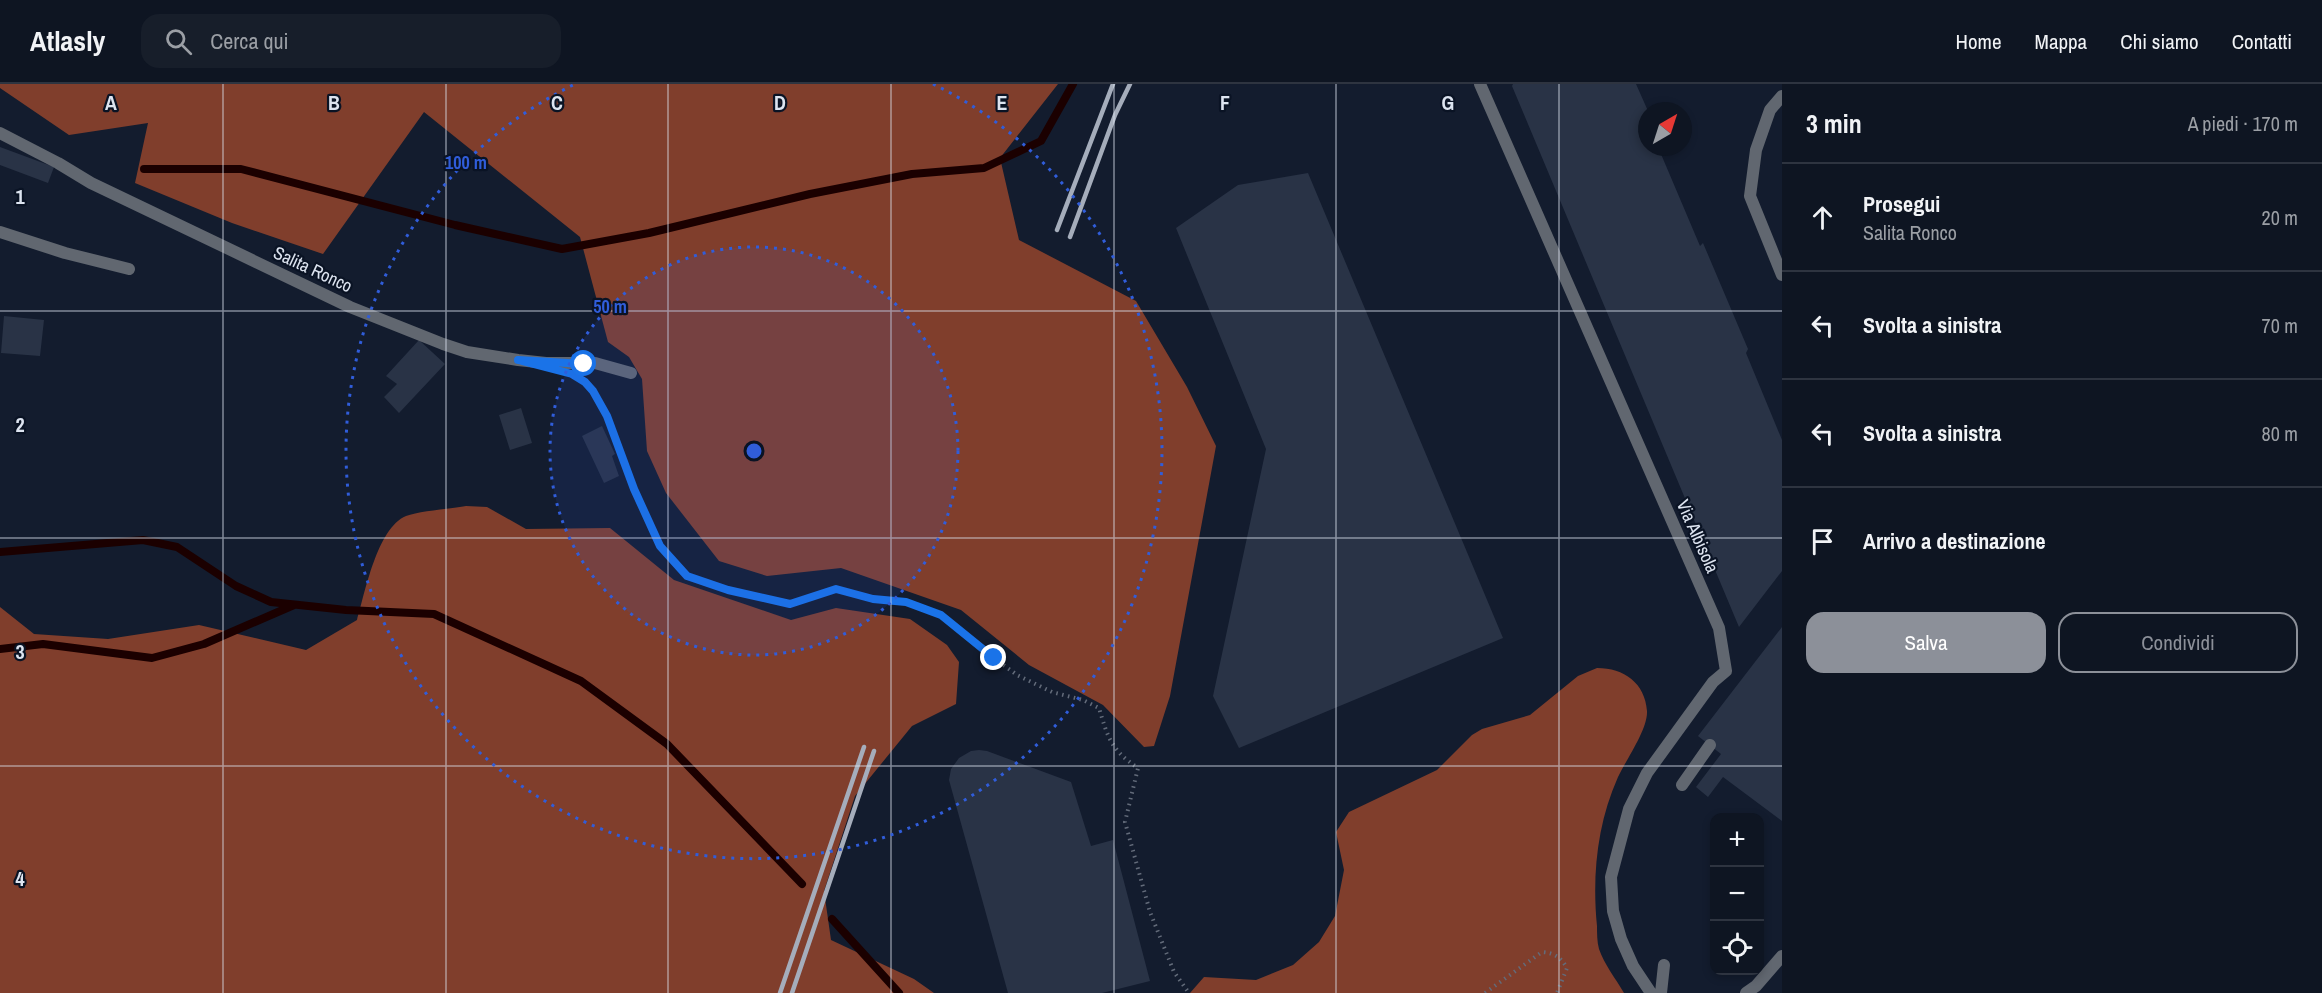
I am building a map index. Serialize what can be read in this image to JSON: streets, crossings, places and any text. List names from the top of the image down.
{
  "streets": {
    "street": ["Salita Ronco", "Via Albisola"]
  },
  "north": "top right",
  "page": {
    "header": "Atlasly",
    "search": "Cerca qui",
    "nav": [
      "Home",
      "Mappa",
      "Chi siamo",
      "Contatti"
    ],
    "heading": ["3 min", "A piedi · 170 m"],
    "list": [
      ["Prosegui", "Salita Ronco", "20 m"],
      ["Svolta a sinistra", "70 m"],
      ["Svolta a sinistra", "80 m"],
      "Arrivo a destinazione"
    ],
    "buttons": ["Salva", "Condividi"],
    "map_buttons": ["+", "−"]
  },
  "grid": {
    "columns": [
      "A",
      "B",
      "C",
      "D",
      "E",
      "F",
      "G"
    ],
    "rows": [
      "1",
      "2",
      "3",
      "4"
    ]
  },
  "rings": ["100 m", "50 m"]
}
